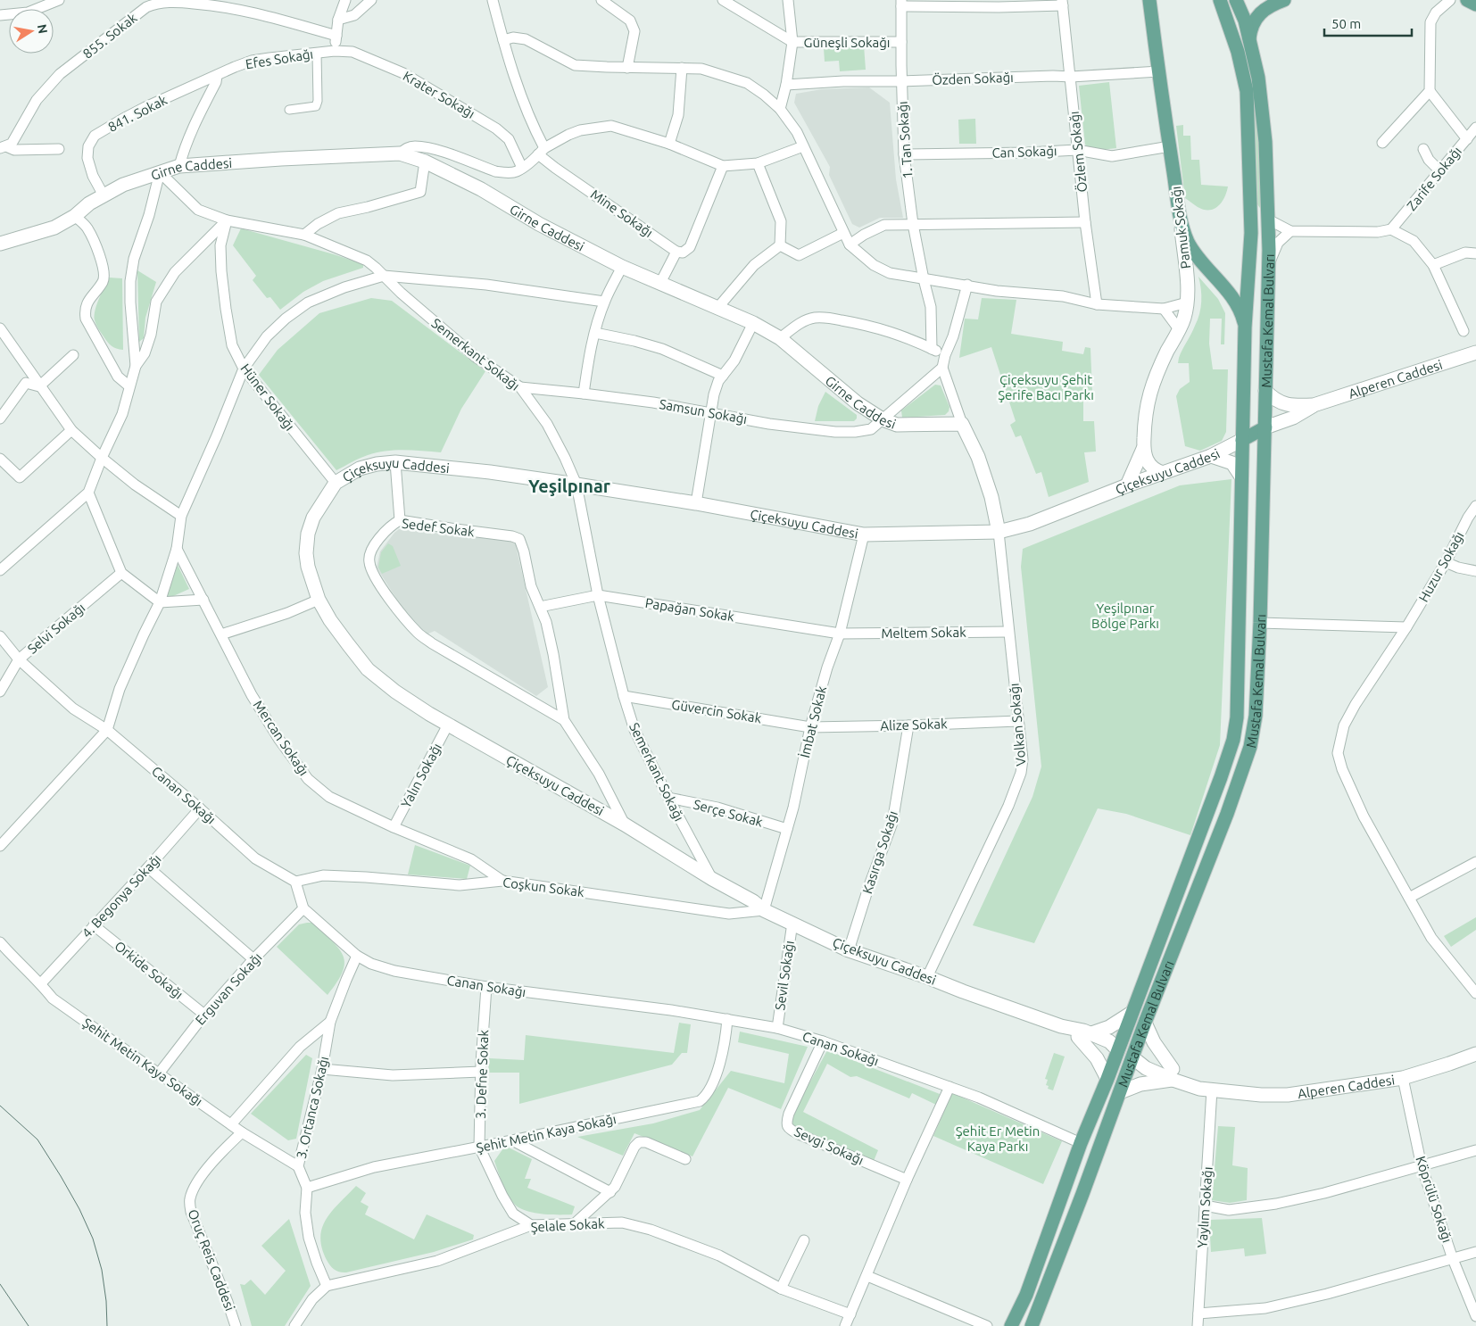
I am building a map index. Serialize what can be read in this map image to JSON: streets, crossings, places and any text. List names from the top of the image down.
{
  "streets": {
    "main road": ["Pamuk Sokağı", "Mustafa Kemal Bulvarı"],
    "street": [
      "855. Sokak",
      "Güneşli Sokağı",
      "Efes Sokağı",
      "Özden Sokağı",
      "Krater Sokağı",
      "841. Sokak",
      "1. Tan Sokağı",
      "Can Sokağı",
      "Özlem Sokağı",
      "Girne Caddesi",
      "Zarife Sokağı",
      "Mine Sokağı",
      "Semerkant Sokağı",
      "Alperen Caddesi",
      "Hüner Sokağı",
      "Samsun Sokağı",
      "Çiçeksuyu Caddesi",
      "Sedef Sokak",
      "Huzur Sokağı",
      "Papağan Sokak",
      "Selvi Sokağı",
      "Meltem Sokak",
      "Güvercin Sokak",
      "İmbat Sokak",
      "Alize Sokak",
      "Volkan Sokağı",
      "Mercan Sokağı",
      "Yalın Sokağı",
      "Canan Sokağı",
      "Serçe Sokak",
      "Kasırga Sokağı",
      "Coşkun Sokak",
      "4. Begonya Sokağı",
      "Orkide Sokağı",
      "Sevil Sokağı",
      "Erguvan Sokağı",
      "Şehit Metin Kaya Sokağı",
      "3. Defne Sokak",
      "3. Ortanca Sokağı",
      "Sevgi Sokağı",
      "Köprülü Sokağı",
      "Yaylım Sokağı",
      "Şelale Sokak",
      "Oruç Reis Caddesi"
    ]
  },
  "crossings": [
    ["Güneşli Sokağı", "1. Tan Sokağı"],
    ["Efes Sokağı", "Krater Sokağı"],
    ["Efes Sokağı", "841. Sokak"],
    ["Özden Sokağı", "1. Tan Sokağı"],
    ["Özden Sokağı", "Özlem Sokağı"],
    ["Özden Sokağı", "Pamuk Sokağı"],
    ["841. Sokak", "Girne Caddesi"],
    ["1. Tan Sokağı", "Can Sokağı"],
    ["Can Sokağı", "Özlem Sokağı"],
    ["Can Sokağı", "Pamuk Sokağı"],
    ["Girne Caddesi", "Semerkant Sokağı"],
    ["Girne Caddesi", "Samsun Sokağı"],
    ["Pamuk Sokağı", "Mustafa Kemal Bulvarı"],
    ["Pamuk Sokağı", "Çiçeksuyu Caddesi"],
    ["Mustafa Kemal Bulvarı", "Alperen Caddesi"],
    ["Mustafa Kemal Bulvarı", "Çiçeksuyu Caddesi"],
    ["Mustafa Kemal Bulvarı", "Canan Sokağı"],
    ["Semerkant Sokağı", "Hüner Sokağı"],
    ["Semerkant Sokağı", "Samsun Sokağı"],
    ["Semerkant Sokağı", "Çiçeksuyu Caddesi"],
    ["Semerkant Sokağı", "Papağan Sokak"],
    ["Semerkant Sokağı", "Güvercin Sokak"],
    ["Semerkant Sokağı", "Serçe Sokak"],
    ["Alperen Caddesi", "Köprülü Sokağı"],
    ["Alperen Caddesi", "Yaylım Sokağı"],
    ["Hüner Sokağı", "Çiçeksuyu Caddesi"],
    ["Çiçeksuyu Caddesi", "Sedef Sokak"],
    ["Çiçeksuyu Caddesi", "İmbat Sokak"],
    ["Çiçeksuyu Caddesi", "Volkan Sokağı"],
    ["Çiçeksuyu Caddesi", "Yalın Sokağı"],
    ["Çiçeksuyu Caddesi", "Kasırga Sokağı"],
    ["Çiçeksuyu Caddesi", "Coşkun Sokak"],
    ["Çiçeksuyu Caddesi", "Sevil Sokağı"],
    ["Sedef Sokak", "Papağan Sokak"],
    ["Papağan Sokak", "Meltem Sokak"],
    ["Papağan Sokak", "İmbat Sokak"],
    ["Selvi Sokağı", "Canan Sokağı"],
    ["Meltem Sokak", "İmbat Sokak"],
    ["Meltem Sokak", "Volkan Sokağı"],
    ["Güvercin Sokak", "İmbat Sokak"],
    ["Güvercin Sokak", "Alize Sokak"],
    ["İmbat Sokak", "Alize Sokak"],
    ["İmbat Sokak", "Serçe Sokak"],
    ["İmbat Sokak", "Coşkun Sokak"],
    ["Alize Sokak", "Volkan Sokağı"],
    ["Alize Sokak", "Kasırga Sokağı"],
    ["Mercan Sokağı", "Yalın Sokağı"],
    ["Mercan Sokağı", "Coşkun Sokak"],
    ["Canan Sokağı", "Coşkun Sokak"],
    ["Canan Sokağı", "4. Begonya Sokağı"],
    ["Canan Sokağı", "Sevil Sokağı"],
    ["Canan Sokağı", "Erguvan Sokağı"],
    ["Canan Sokağı", "Şehit Metin Kaya Sokağı"],
    ["Canan Sokağı", "3. Defne Sokak"],
    ["Canan Sokağı", "3. Ortanca Sokağı"],
    ["Canan Sokağı", "Sevgi Sokağı"],
    ["4. Begonya Sokağı", "Orkide Sokağı"],
    ["4. Begonya Sokağı", "Şehit Metin Kaya Sokağı"],
    ["Orkide Sokağı", "Erguvan Sokağı"],
    ["Erguvan Sokağı", "Şehit Metin Kaya Sokağı"],
    ["Şehit Metin Kaya Sokağı", "3. Defne Sokak"],
    ["Şehit Metin Kaya Sokağı", "3. Ortanca Sokağı"],
    ["Şehit Metin Kaya Sokağı", "Oruç Reis Caddesi"],
    ["3. Defne Sokak", "Şelale Sokak"],
    ["3. Ortanca Sokağı", "Şelale Sokak"]
  ],
  "districts": ["Yeşilpınar"],
  "parks": ["Çiçeksuyu Şehit Şerife Bacı Parkı", "Yeşilpınar Bölge Parkı", "Şehit Er Metin Kaya Parkı"],
  "scale_bar": "50 m",
  "north": "right"
}
